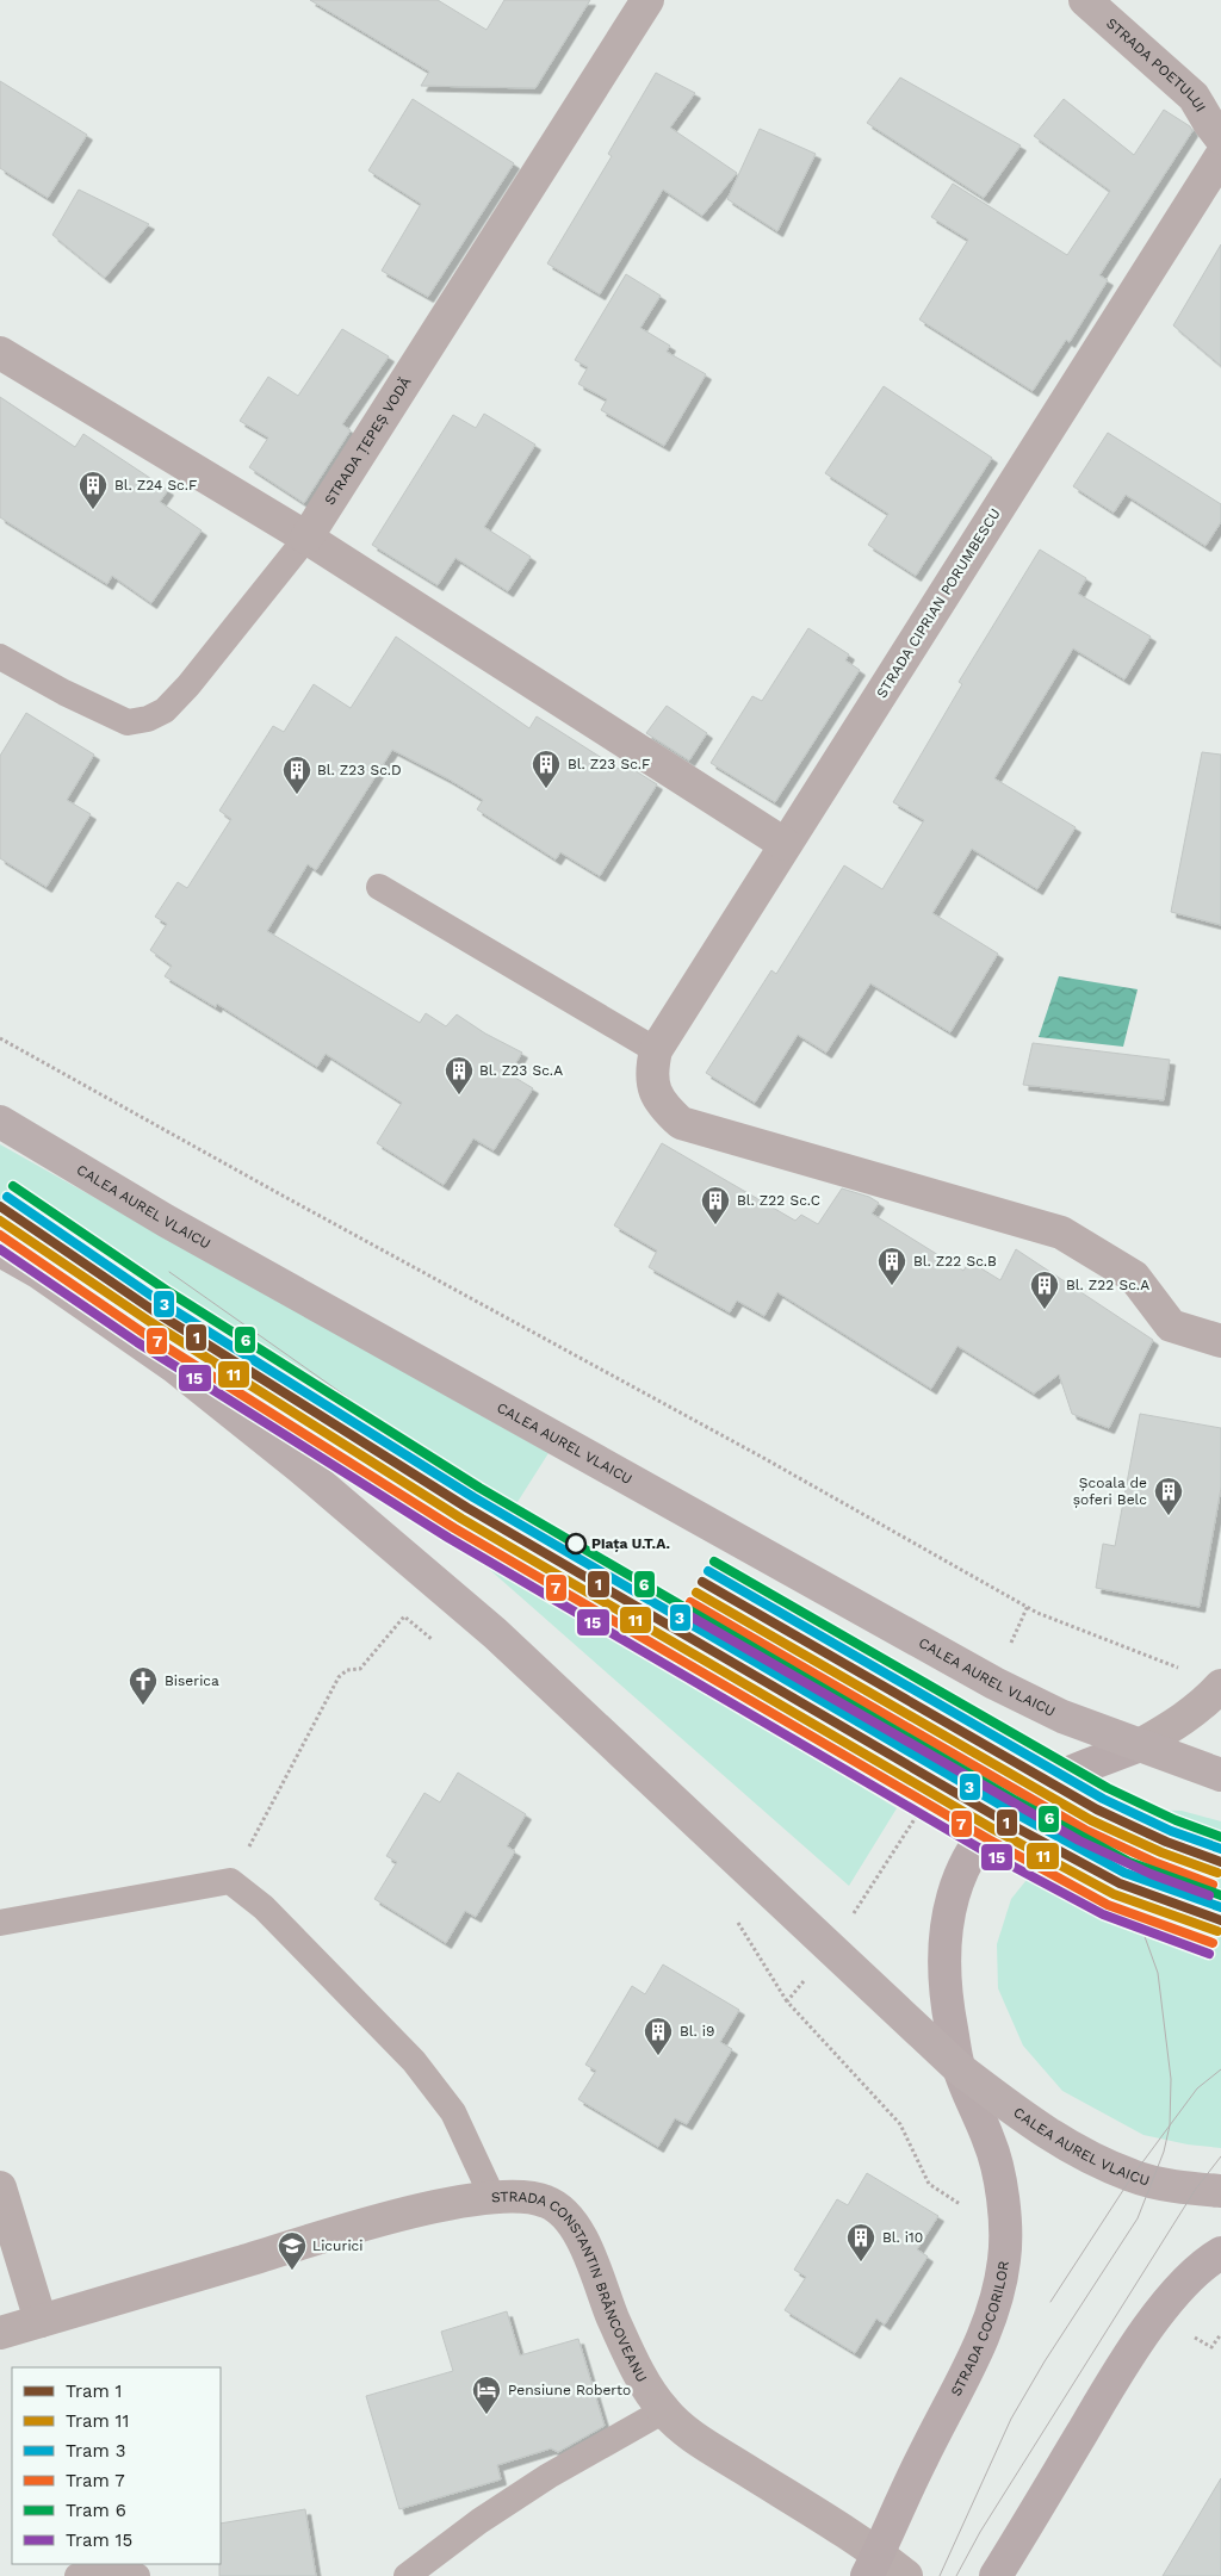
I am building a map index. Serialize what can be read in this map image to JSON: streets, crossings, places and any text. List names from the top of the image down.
{
  "streets": {
    "main road": ["CALEA AUREL VLAICU", "STRADA COCORILOR"],
    "street": [
      "STRADA POETULUI",
      "STRADA ȚEPEȘ VODĂ",
      "STRADA CIPRIAN PORUMBESCU",
      "STRADA CONSTANTIN BRÂNCOVEANU"
    ]
  },
  "crossings": [
    ["CALEA AUREL VLAICU", "STRADA COCORILOR"],
    ["STRADA CONSTANTIN BRÂNCOVEANU", "STRADA COCORILOR"]
  ],
  "places": {
    "building": [
      "Bl. Z24 Sc.F",
      "Bl. Z23 Sc.F",
      "Bl. Z23 Sc.D",
      "Bl. Z23 Sc.A",
      "Bl. Z22 Sc.C",
      "Bl. Z22 Sc.B",
      "Bl. Z22 Sc.A",
      "Școala de șoferi Belc",
      "Bl. i9",
      "Bl. i10"
    ],
    "other": ["Piața U.T.A."],
    "church": ["Biserica"],
    "school or university": ["Licurici"],
    "hotel": ["Pensiune Roberto"]
  },
  "lines": [
    "tram line 6",
    "tram line 3",
    "tram line 1",
    "tram line 11",
    "tram line 7",
    "tram line 15"
  ],
  "legend": [
    "Tram 1",
    "Tram 11",
    "Tram 3",
    "Tram 7",
    "Tram 6",
    "Tram 15"
  ]
}
